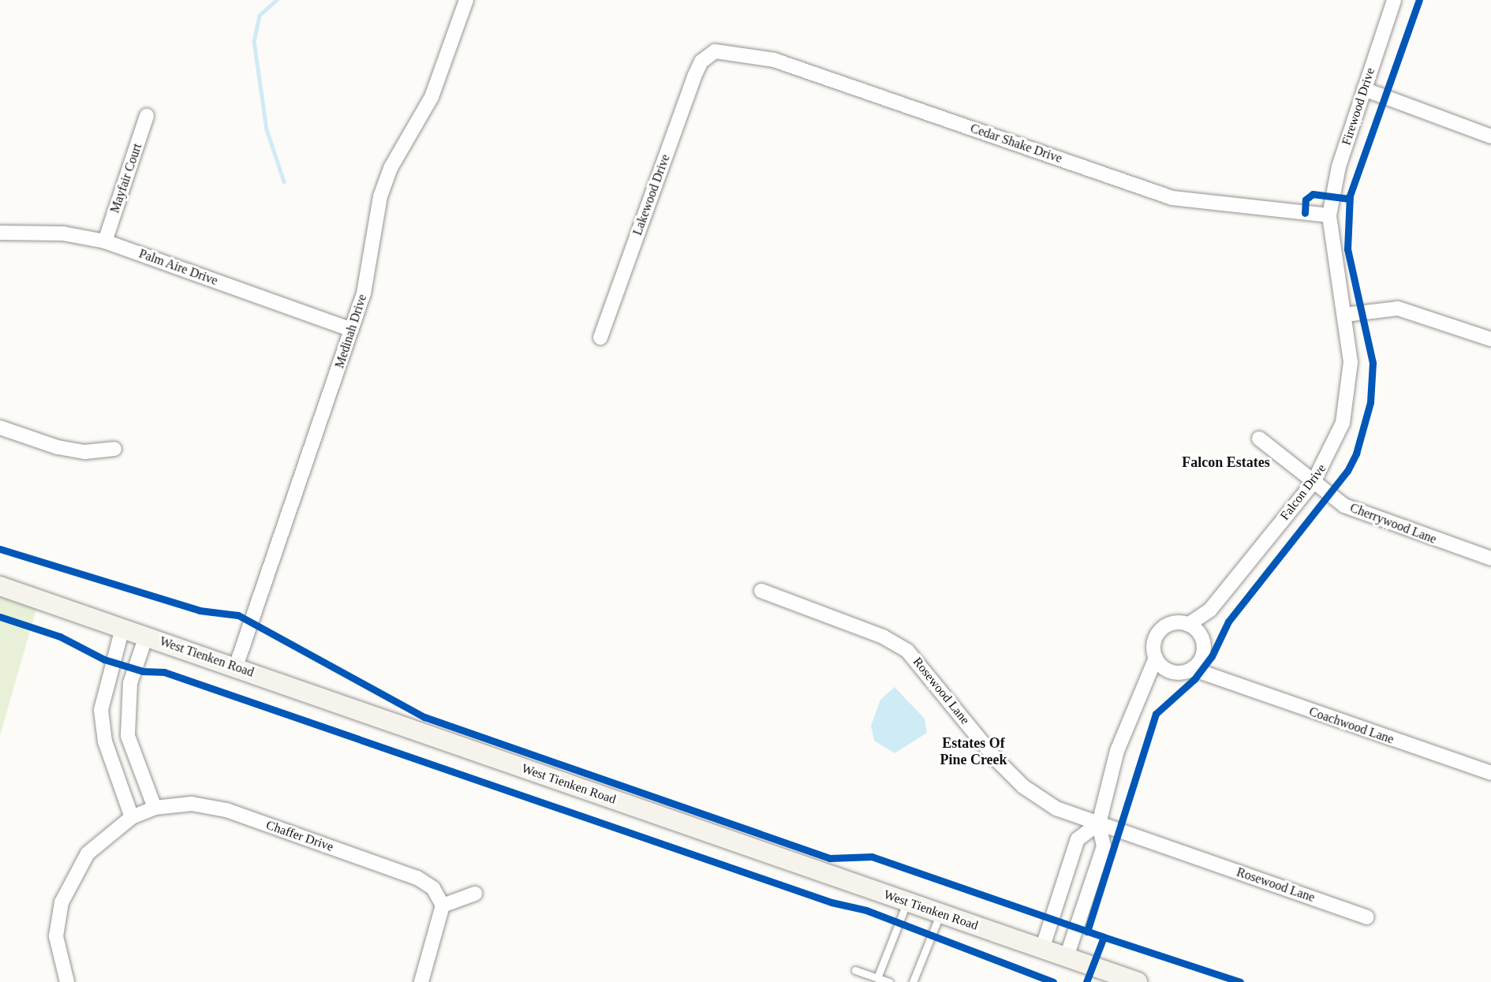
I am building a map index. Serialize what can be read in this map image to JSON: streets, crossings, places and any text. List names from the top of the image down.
{
  "streets": {
    "street": [
      "Firewood Drive",
      "Cedar Shake Drive",
      "Mayfair Court",
      "Lakewood Drive",
      "Palm Aire Drive",
      "Medinah Drive",
      "Falcon Drive",
      "Cherrywood Lane",
      "West Tienken Road",
      "Rosewood Lane",
      "Coachwood Lane",
      "Chaffer Drive"
    ]
  },
  "crossings": [
    ["Firewood Drive", "Cedar Shake Drive"],
    ["Firewood Drive", "Falcon Drive"],
    ["Cedar Shake Drive", "Lakewood Drive"],
    ["Cedar Shake Drive", "Falcon Drive"],
    ["Mayfair Court", "Palm Aire Drive"],
    ["Palm Aire Drive", "Medinah Drive"],
    ["Medinah Drive", "West Tienken Road"],
    ["Falcon Drive", "Cherrywood Lane"],
    ["Falcon Drive", "Coachwood Lane"]
  ],
  "districts": ["Falcon Estates", "Estates Of Pine Creek"]
}
